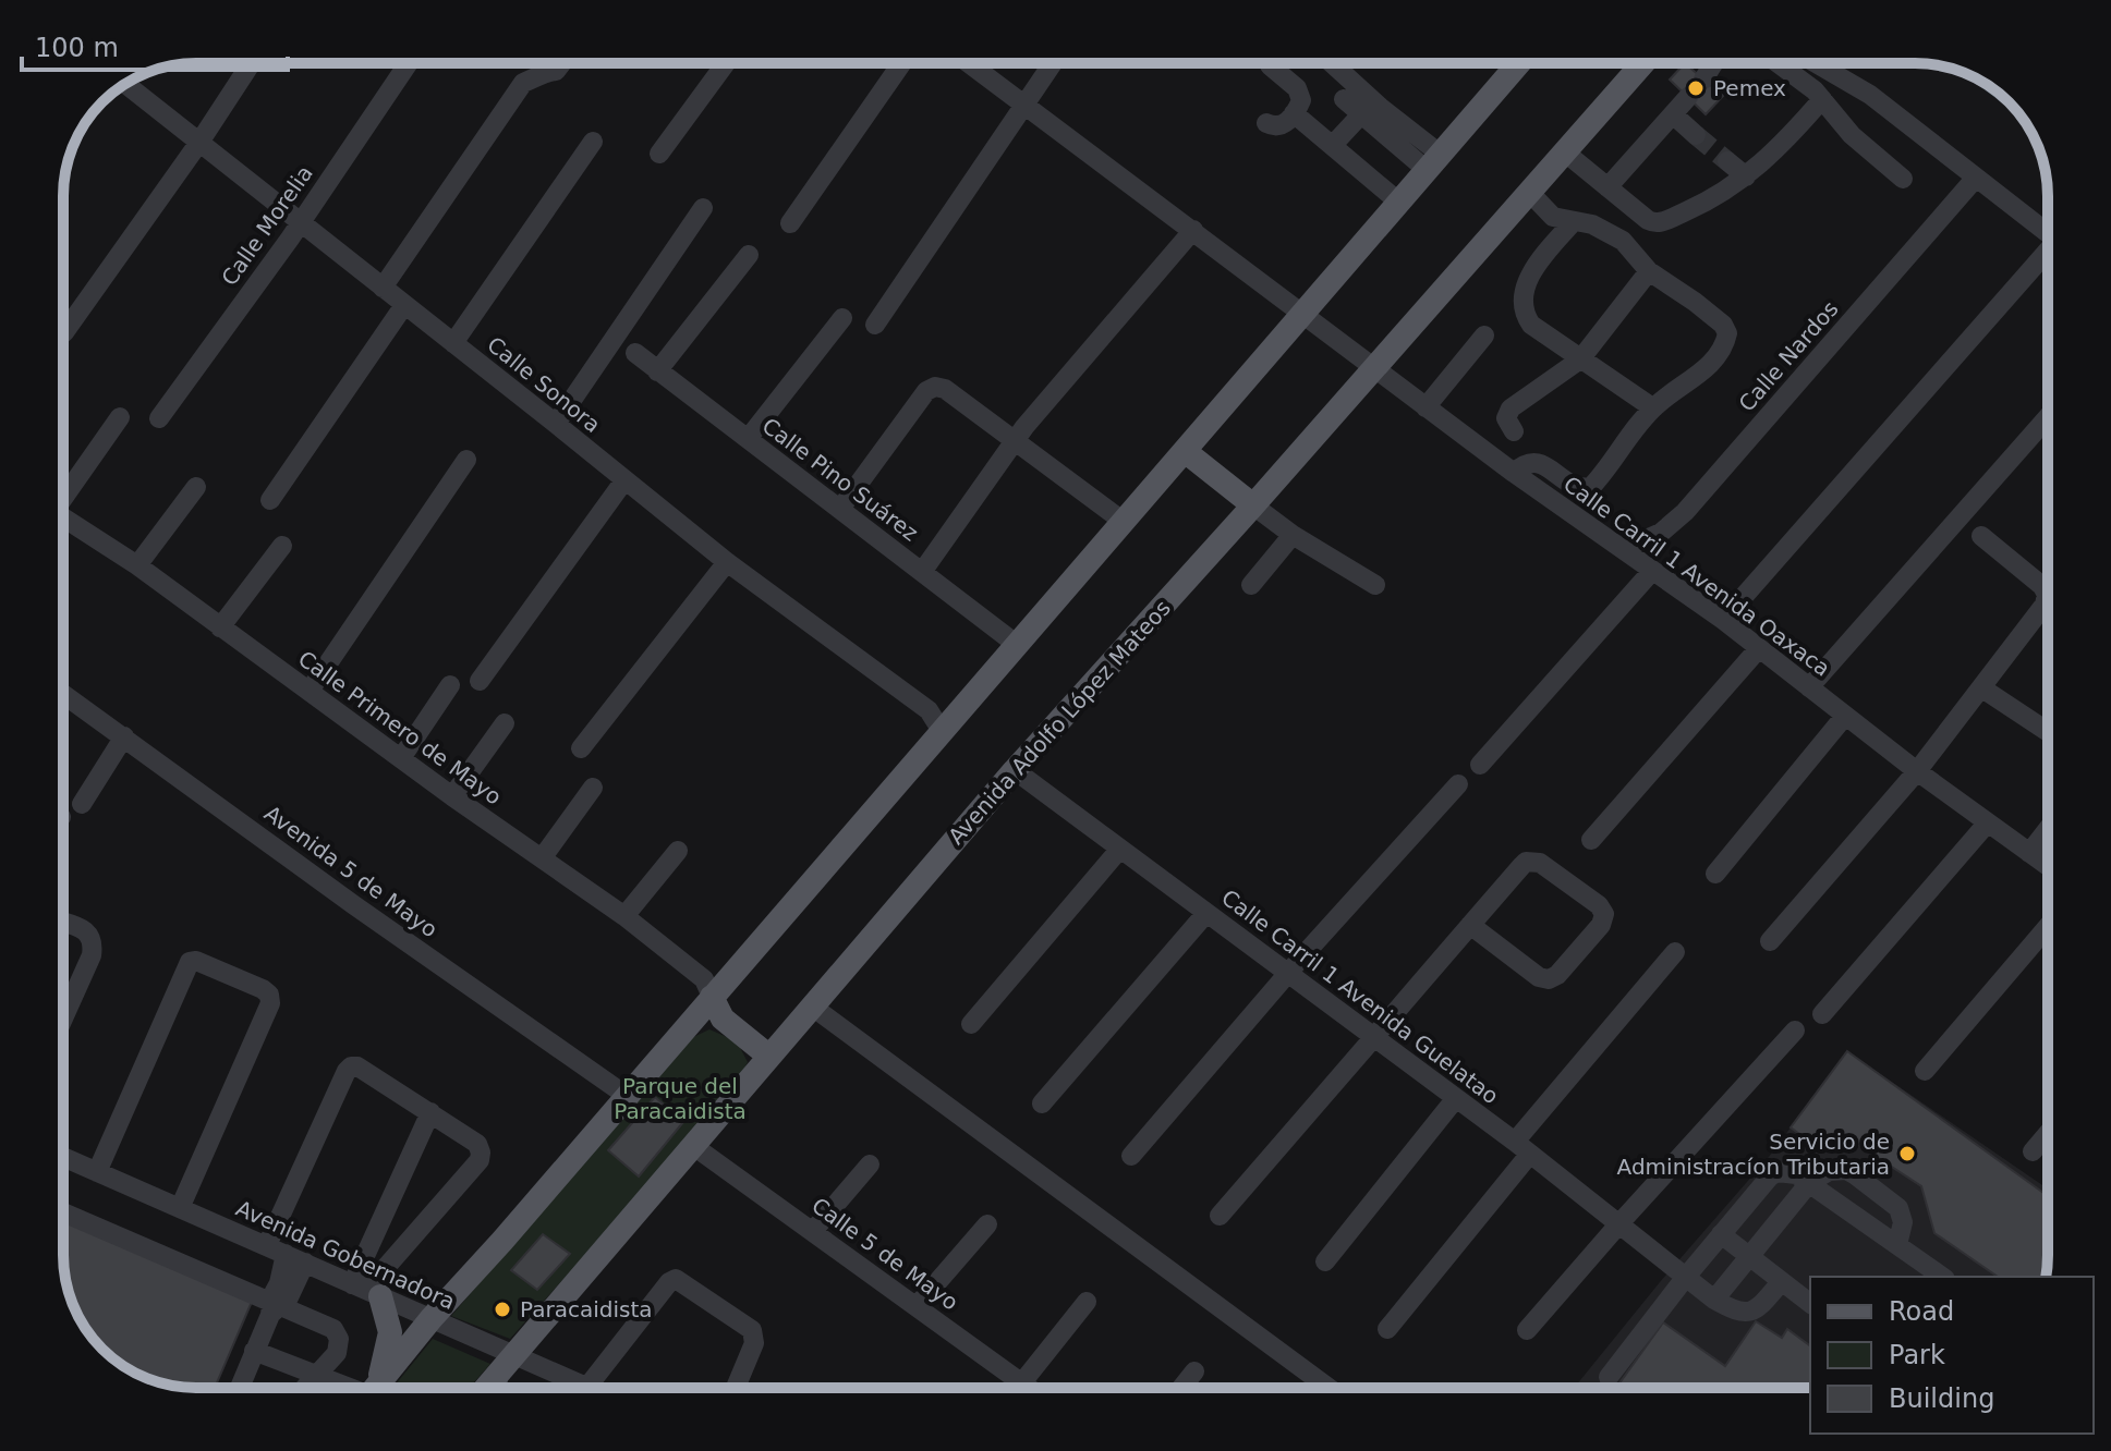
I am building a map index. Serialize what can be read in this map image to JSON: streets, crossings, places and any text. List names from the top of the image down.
{
  "streets": {
    "main road": ["Avenida Adolfo López Mateos"],
    "street": [
      "Calle Morelia",
      "Calle Nardos",
      "Calle Sonora",
      "Calle Pino Suárez",
      "Calle Carril 1 Avenida Oaxaca",
      "Calle Primero de Mayo",
      "Avenida 5 de Mayo",
      "Calle Carril 1 Avenida Guelatao",
      "Calle 5 de Mayo",
      "Avenida Gobernadora"
    ]
  },
  "crossings": [
    ["Calle Morelia", "Calle Sonora"],
    ["Calle Nardos", "Calle Carril 1 Avenida Oaxaca"],
    ["Calle Carril 1 Avenida Oaxaca", "Avenida Adolfo López Mateos"],
    ["Avenida Adolfo López Mateos", "Calle Carril 1 Avenida Guelatao"],
    ["Avenida Adolfo López Mateos", "Calle 5 de Mayo"],
    ["Avenida Adolfo López Mateos", "Avenida Gobernadora"]
  ],
  "parks": ["Parque del Paracaidista"],
  "places": ["Pemex", "Servicio de Administracíon Tributaria", "Paracaidista"],
  "legend": ["Road", "Park", "Building"],
  "scale_bar": "100 m"
}
